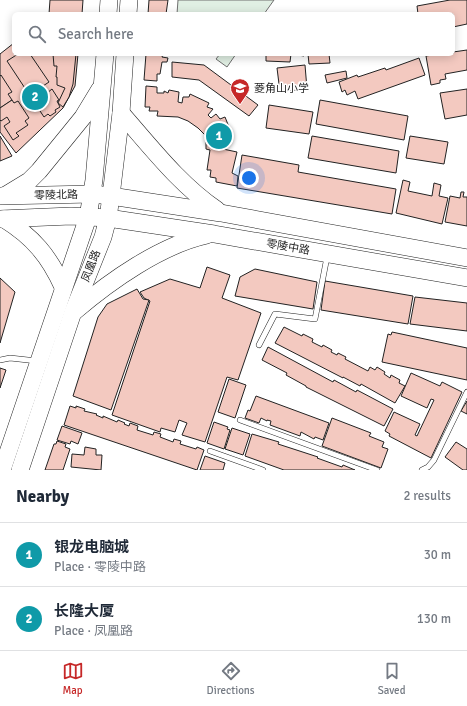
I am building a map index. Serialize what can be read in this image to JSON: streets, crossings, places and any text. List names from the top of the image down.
{
  "streets": {
    "main road": ["零陵北路", "零陵中路", "凤凰路"]
  },
  "crossings": [
    ["零陵北路", "零陵中路"],
    ["零陵北路", "凤凰路"],
    ["零陵中路", "凤凰路"]
  ],
  "places": {
    "school or university": ["菱角山小学"]
  },
  "page": {
    "search": "Search here",
    "pins": ["2", "1"],
    "heading": ["Nearby", "2 results"],
    "list": [
      {
        "mark": "1",
        "name": "银龙电脑城",
        "note": "Place · 零陵中路",
        "value": "30 m"
      },
      {
        "mark": "2",
        "name": "长隆大厦",
        "note": "Place · 凤凰路",
        "value": "130 m"
      }
    ],
    "nav": ["Map", "Directions", "Saved"]
  }
}
